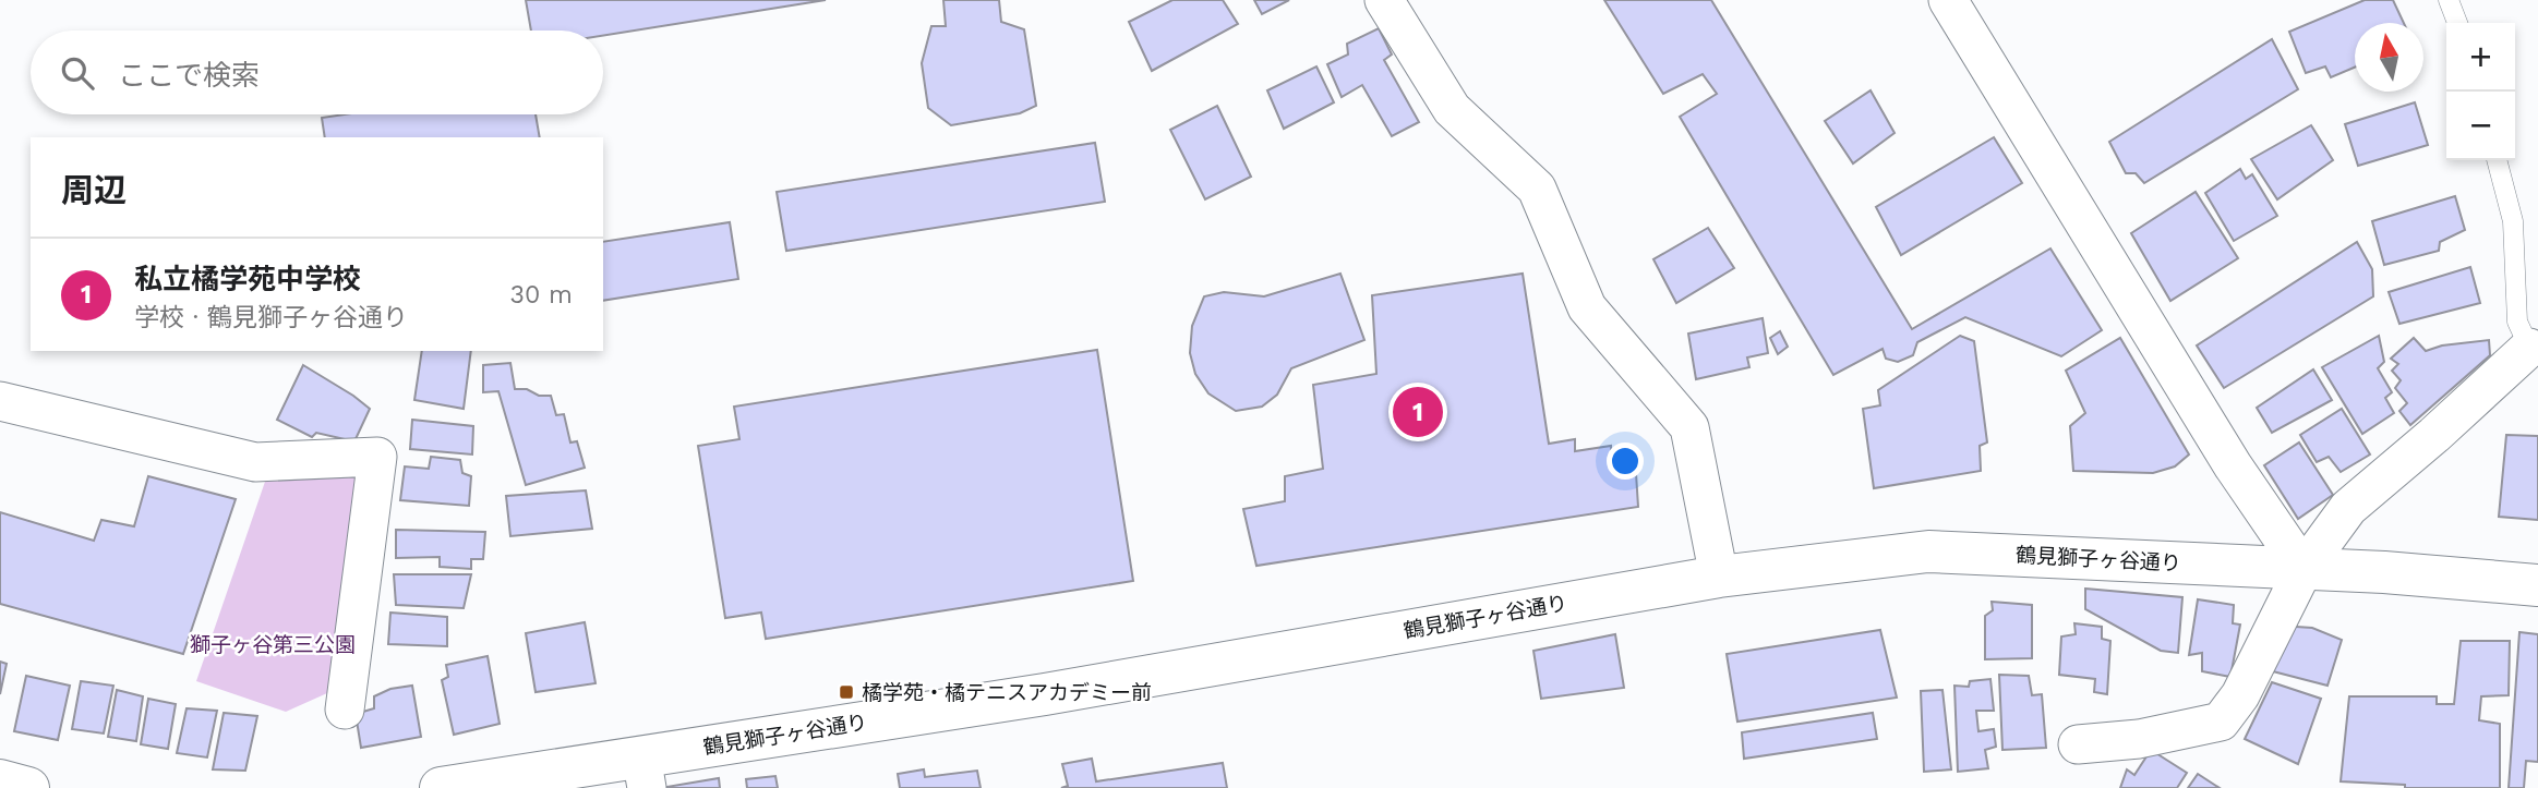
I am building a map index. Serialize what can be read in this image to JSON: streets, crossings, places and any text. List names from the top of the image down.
{
  "streets": {
    "street": ["鶴見獅子ヶ谷通り"]
  },
  "parks": ["獅子ヶ谷第三公園"],
  "places": {
    "transit": ["橘学苑・橘テニスアカデミー前"]
  },
  "north": "top",
  "page": {
    "map_buttons": ["+", "−"],
    "search": "ここで検索",
    "heading": "周辺",
    "list": [
      {
        "mark": "1",
        "name": "私立橘学苑中学校",
        "note": "学校 · 鶴見獅子ヶ谷通り",
        "value": "30 m"
      }
    ],
    "pins": "1"
  }
}
